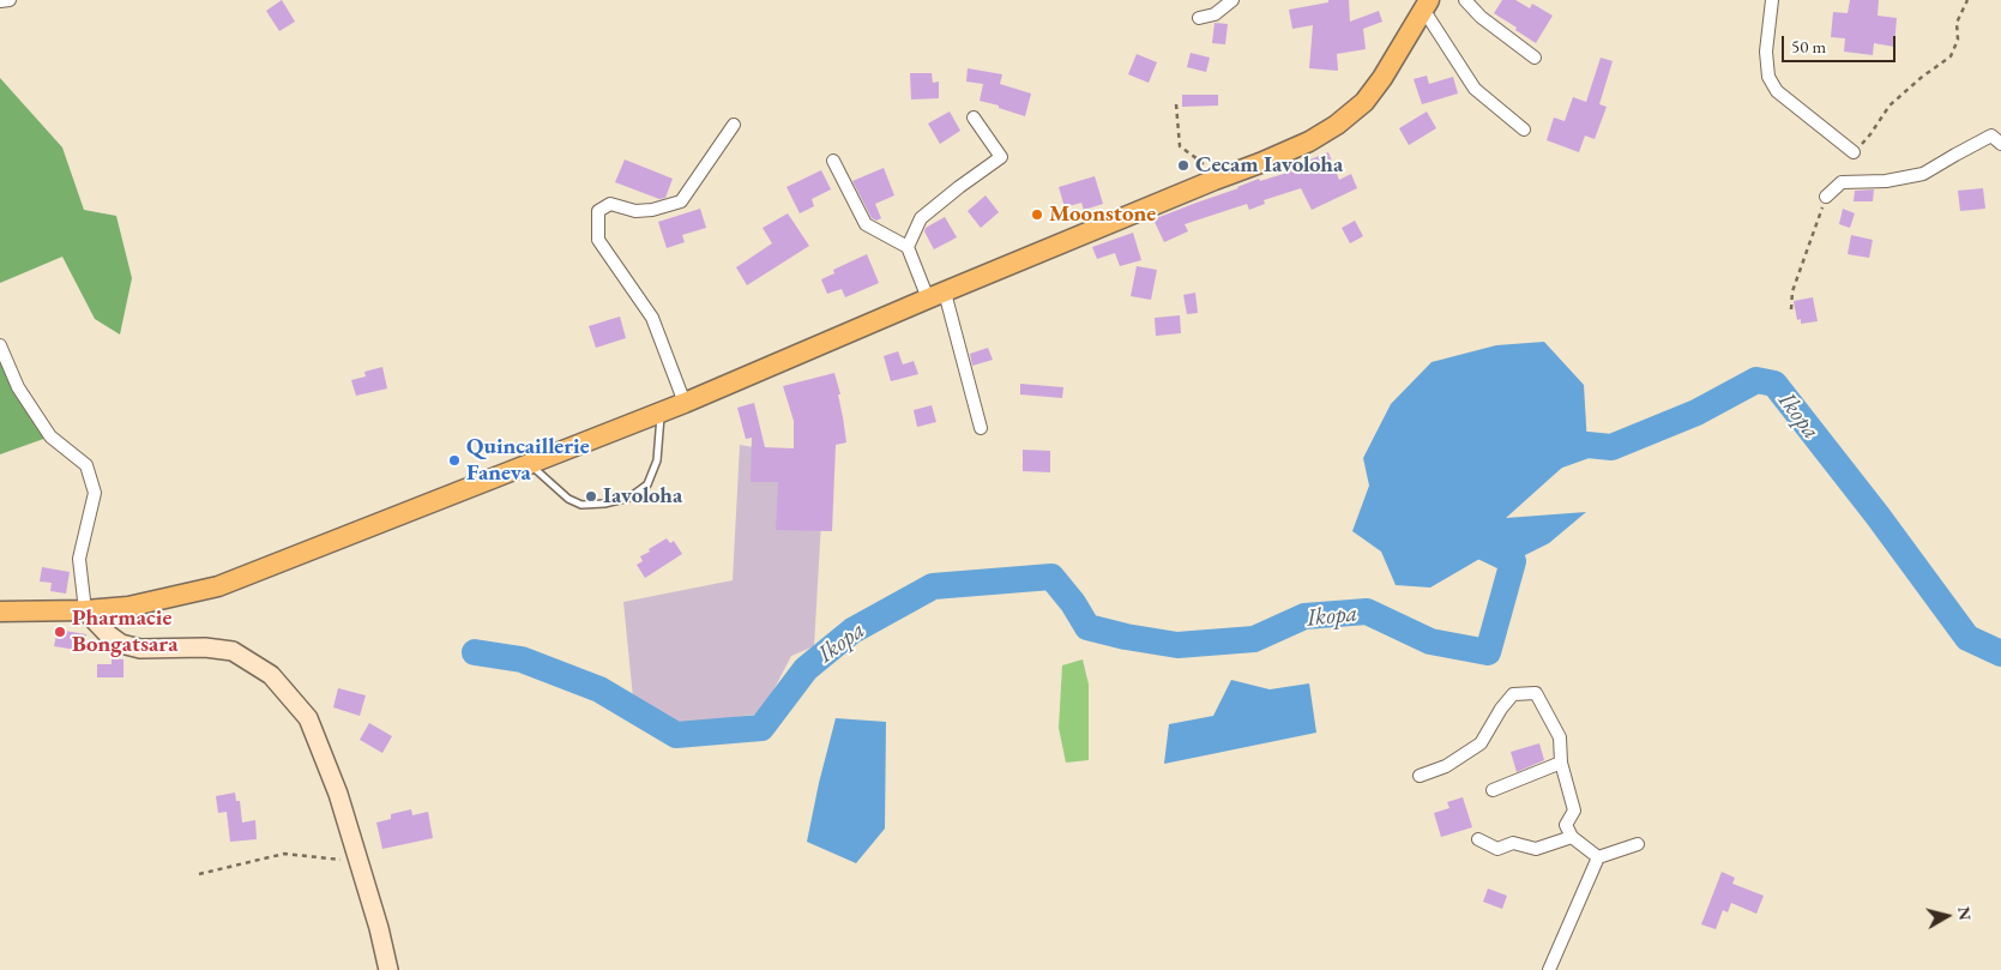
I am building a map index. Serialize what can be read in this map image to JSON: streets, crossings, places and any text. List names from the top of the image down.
{
  "water": ["Ikopa"],
  "places": [
    "Cecam Iavoloha",
    "Moonstone",
    "Quincaillerie Faneva",
    "Iavoloha",
    "Pharmacie Bongatsara"
  ],
  "scale_bar": "50 m",
  "north": "right"
}
